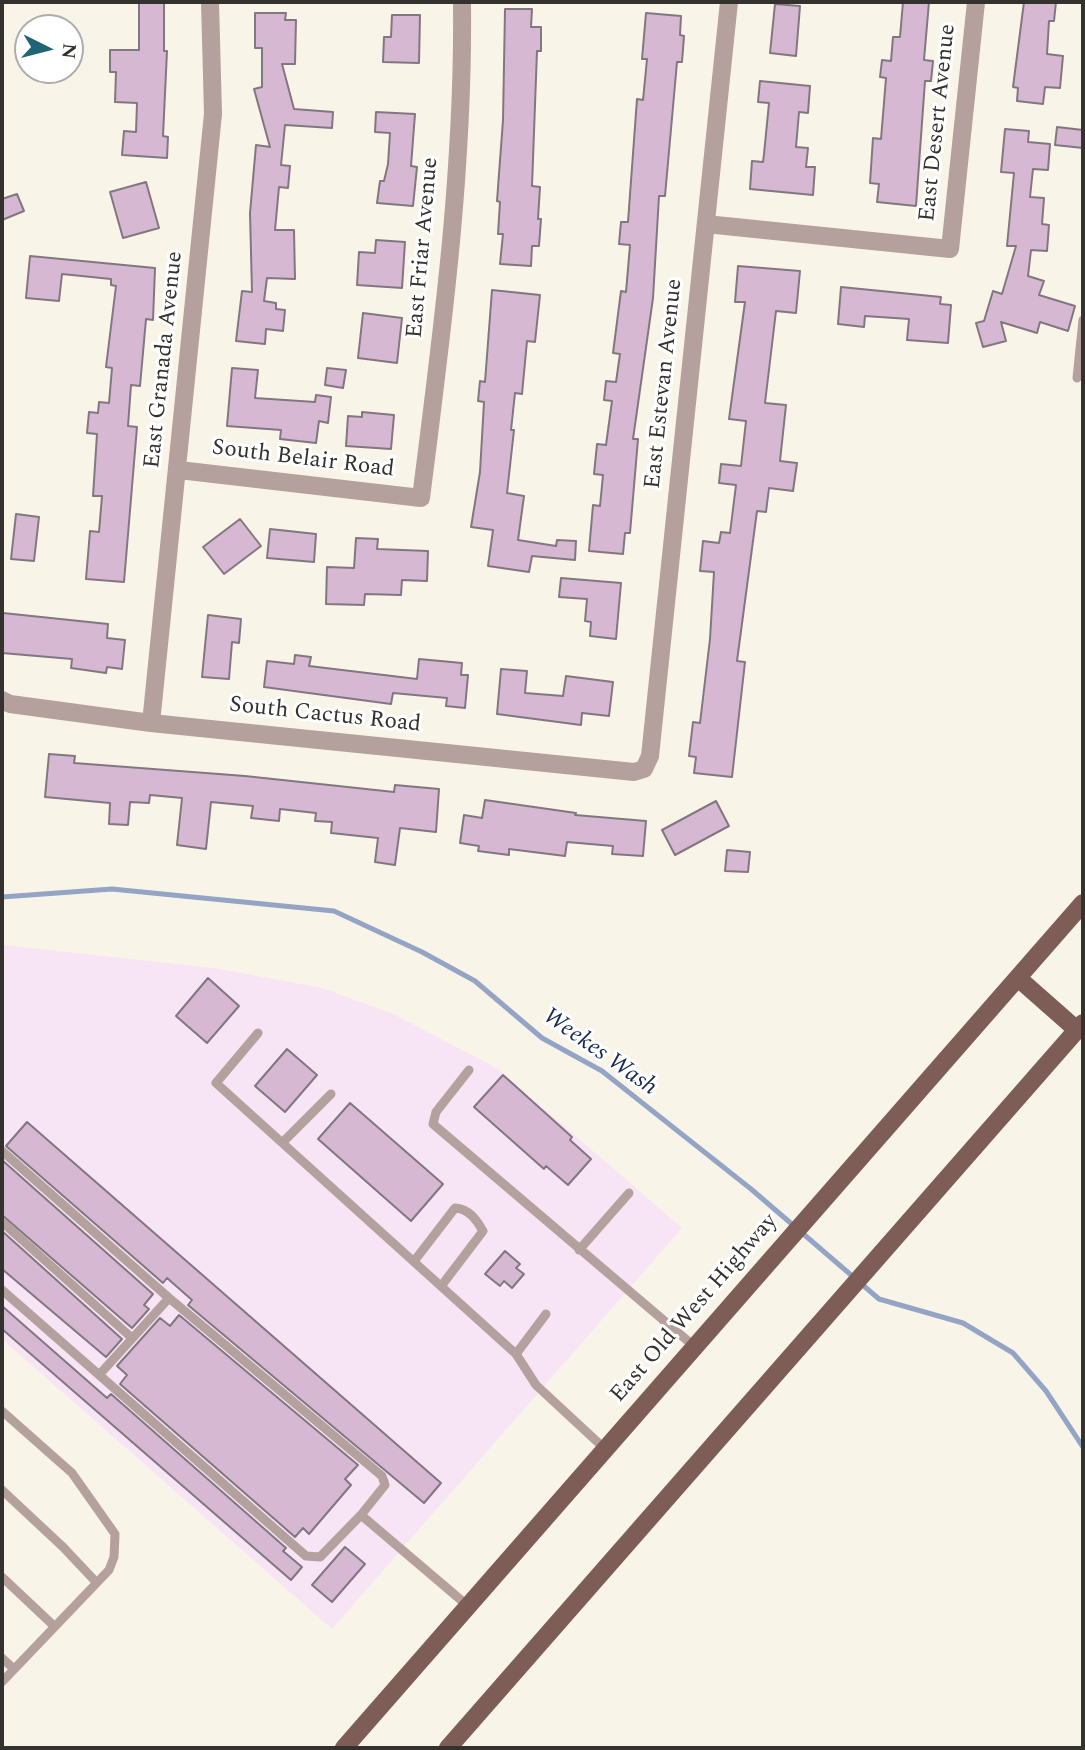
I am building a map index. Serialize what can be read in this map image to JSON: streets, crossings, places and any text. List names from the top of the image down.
{
  "streets": {
    "main road": ["East Old West Highway"],
    "street": [
      "East Desert Avenue",
      "East Friar Avenue",
      "East Granada Avenue",
      "East Estevan Avenue",
      "South Belair Road",
      "South Cactus Road"
    ]
  },
  "crossings": [
    ["East Desert Avenue", "East Estevan Avenue"],
    ["East Friar Avenue", "South Belair Road"],
    ["East Granada Avenue", "South Belair Road"],
    ["East Granada Avenue", "South Cactus Road"],
    ["East Estevan Avenue", "South Cactus Road"]
  ],
  "water": ["Weekes Wash"],
  "north": "right"
}
